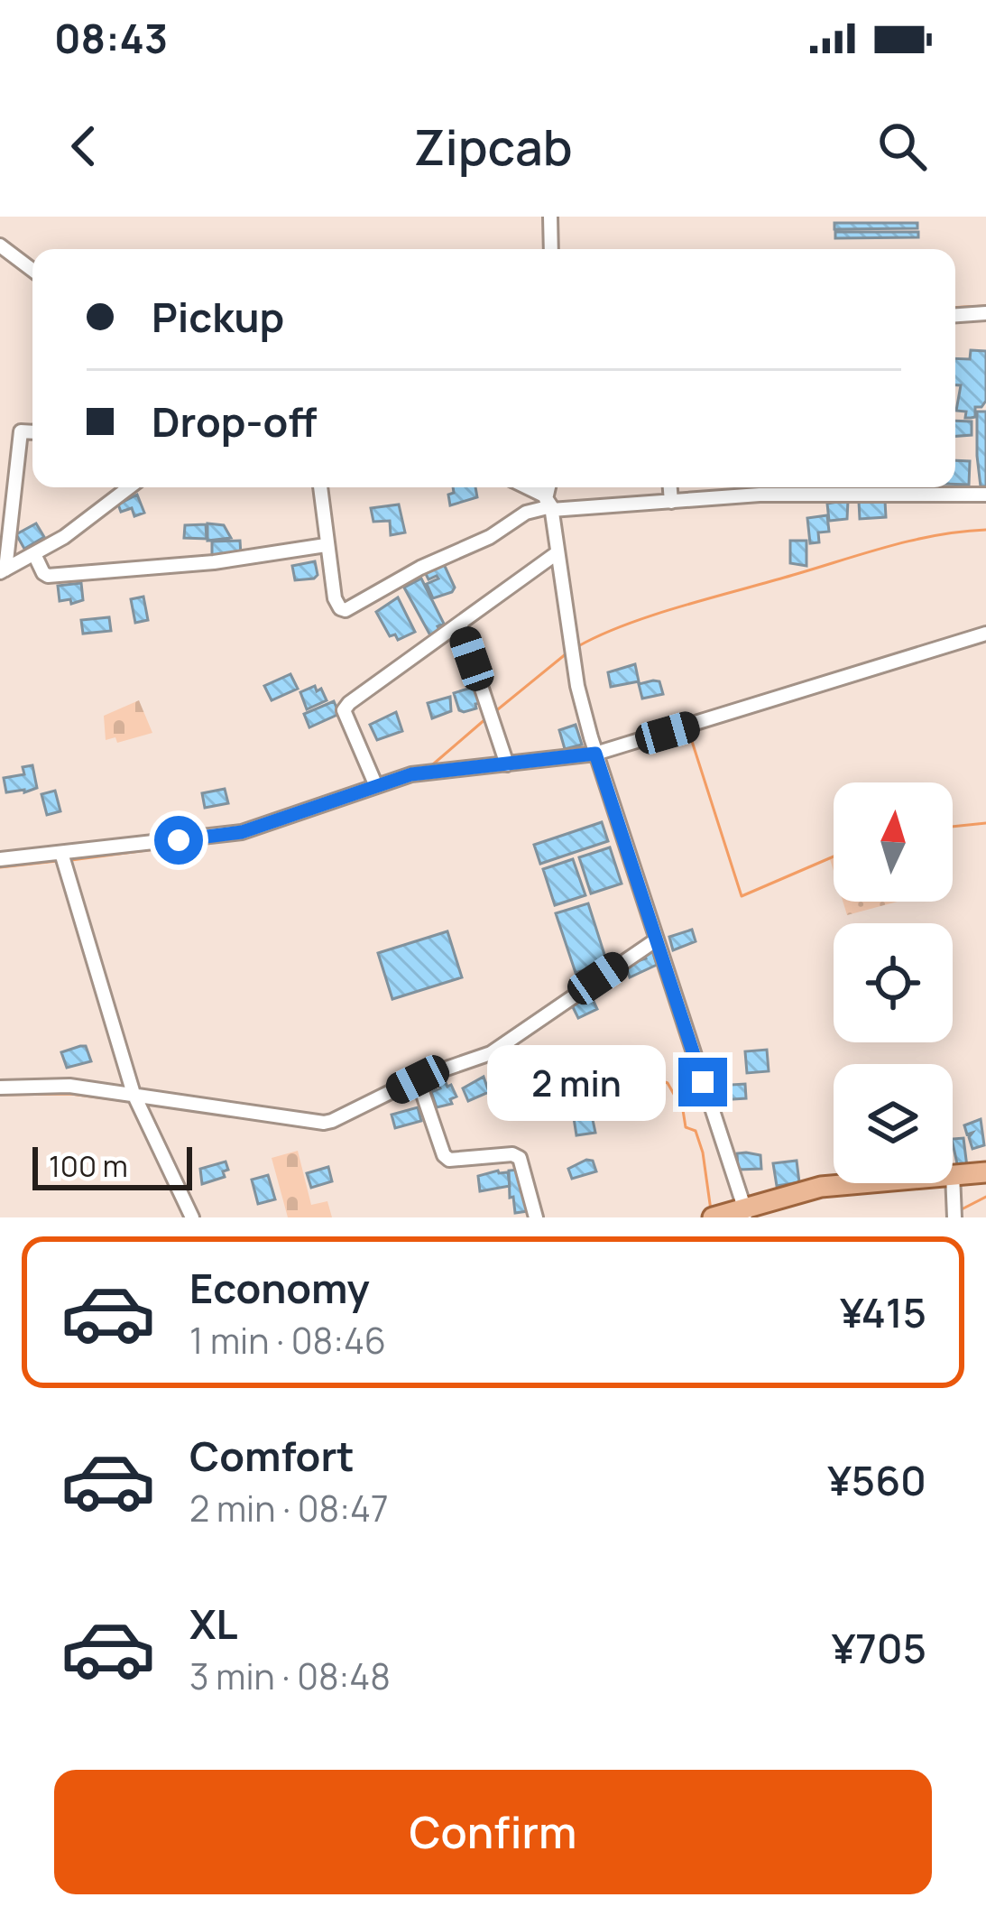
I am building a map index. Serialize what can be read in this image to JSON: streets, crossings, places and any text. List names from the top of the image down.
{
  "scale_bar": "100 m",
  "north": "top",
  "page": {
    "status": "08:43",
    "header": "Zipcab",
    "banner": ["Pickup", "Drop-off"],
    "bubble": "2 min",
    "scale": "100 m",
    "list": [
      {
        "name": "Economy",
        "note": "1 min · 08:46",
        "value": "¥415"
      },
      {
        "name": "Comfort",
        "note": "2 min · 08:47",
        "value": "¥560"
      },
      {
        "name": "XL",
        "note": "3 min · 08:48",
        "value": "¥705"
      }
    ],
    "buttons": "Confirm"
  }
}
